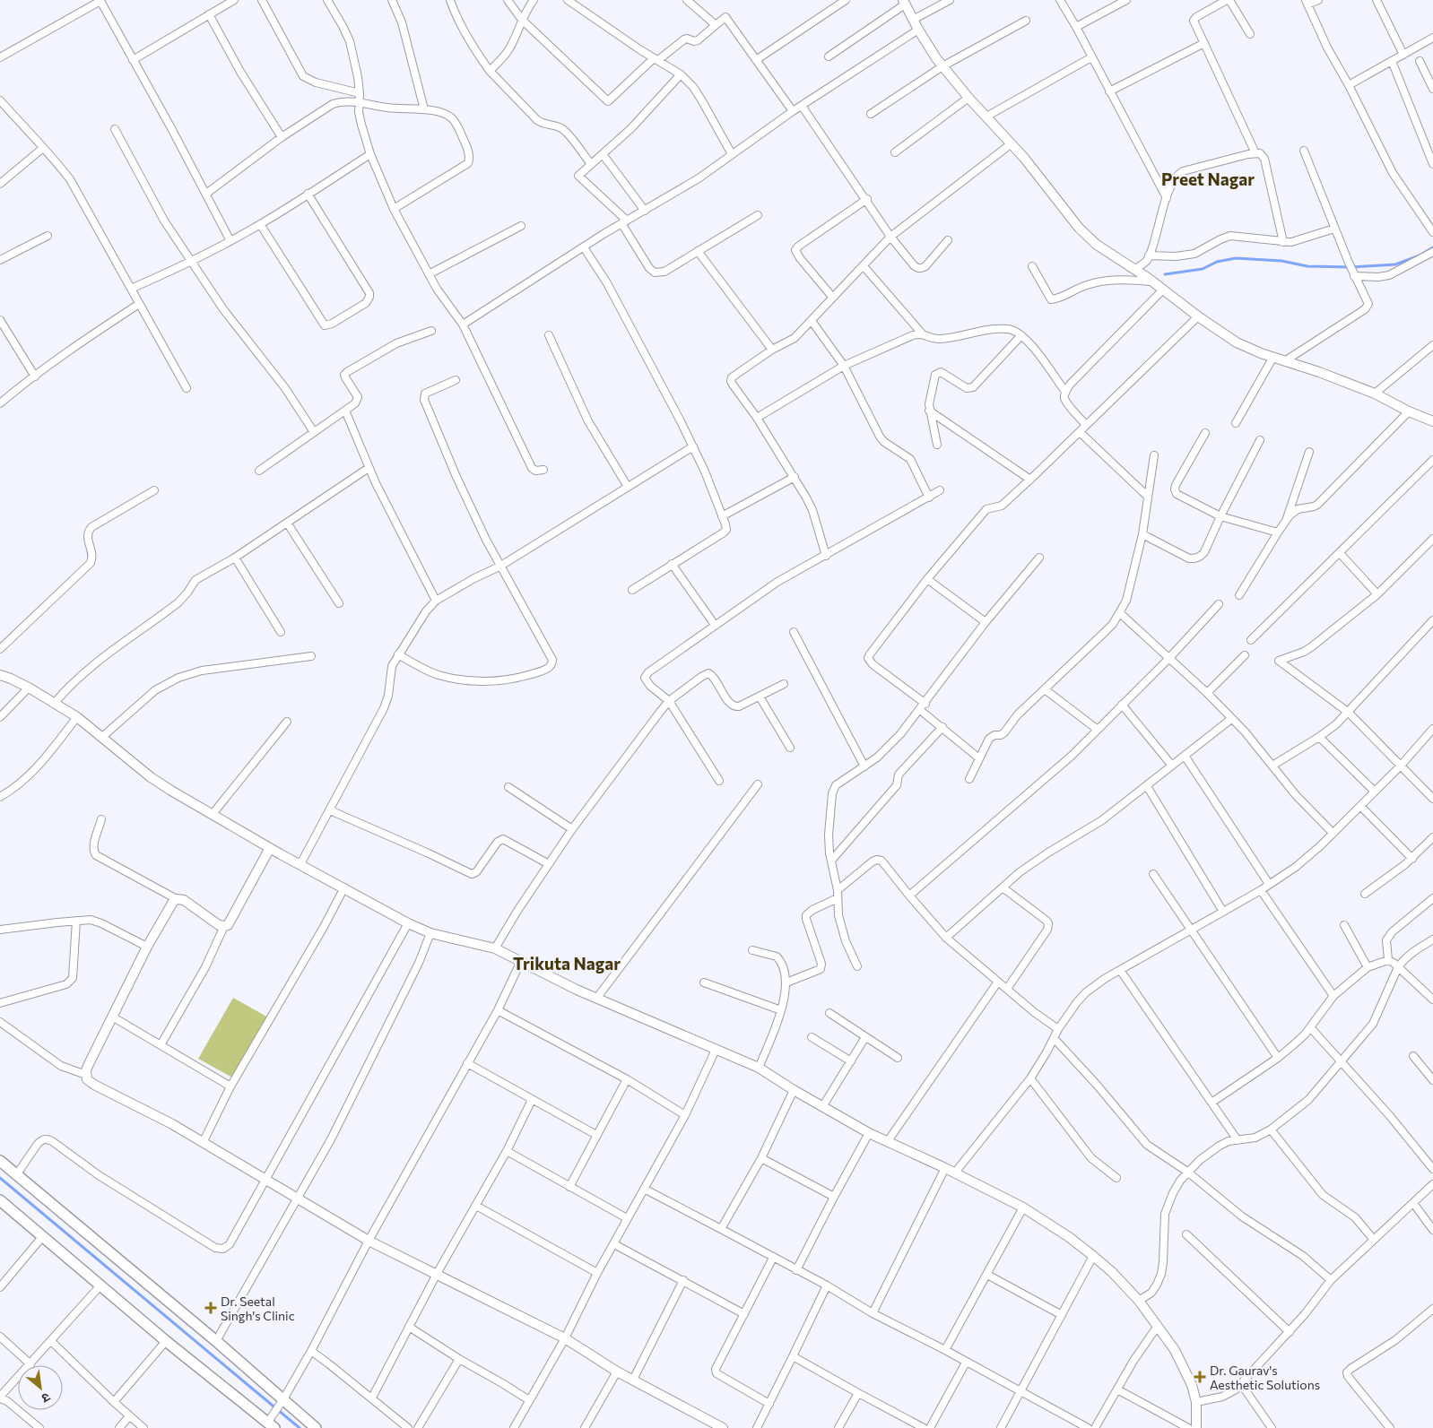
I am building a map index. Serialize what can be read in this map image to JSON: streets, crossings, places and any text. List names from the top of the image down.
{
  "districts": ["Preet Nagar", "Trikuta Nagar"],
  "places": {
    "health": ["Dr. Seetal Singh's Clinic", "Dr. Gaurav's Aesthetic Solutions"]
  },
  "north": "bottom right"
}
